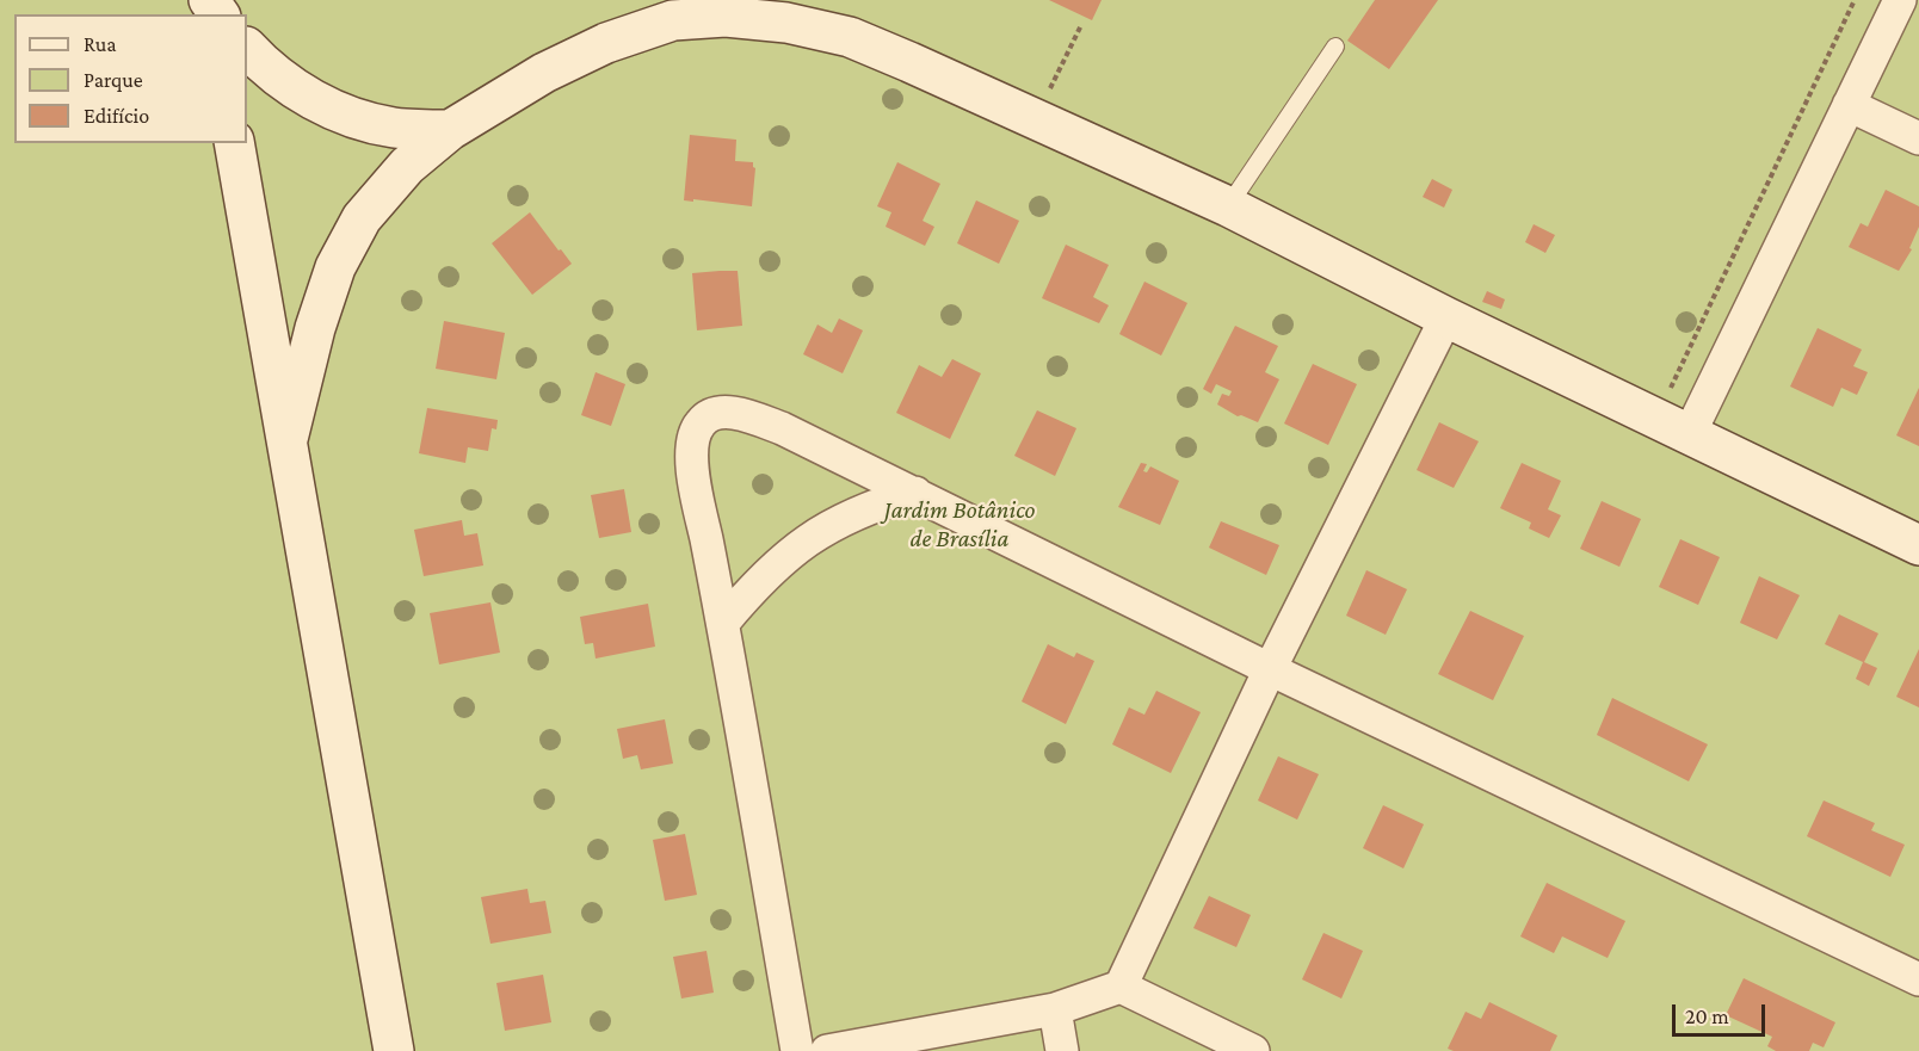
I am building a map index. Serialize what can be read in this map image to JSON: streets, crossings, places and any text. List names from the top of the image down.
{
  "parks": ["Jardim Botânico de Brasília"],
  "legend": ["Rua", "Parque", "Edifício"],
  "scale_bar": "20 m"
}
